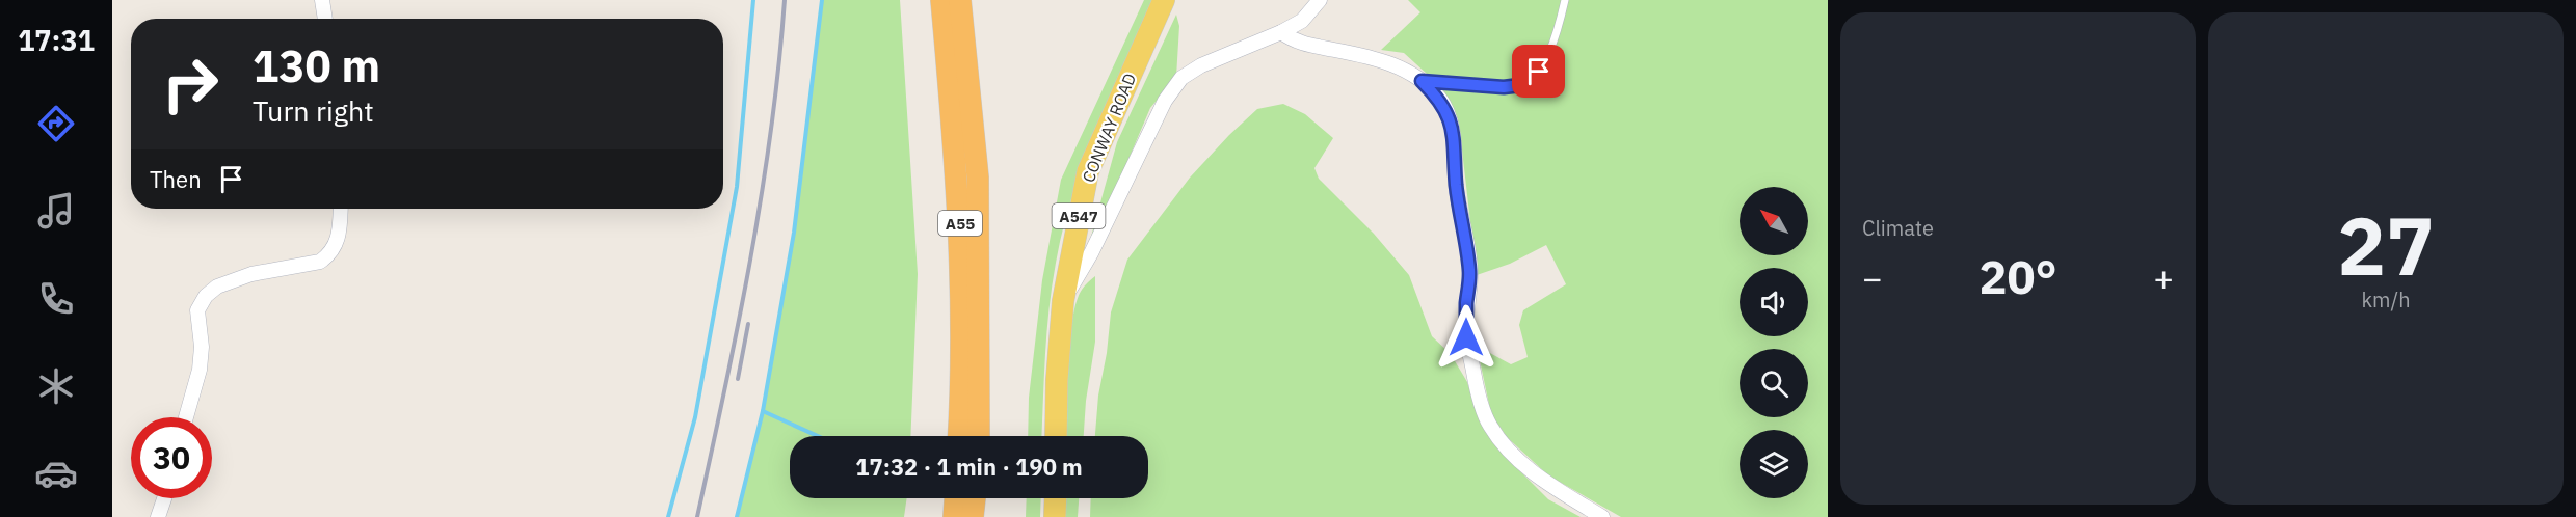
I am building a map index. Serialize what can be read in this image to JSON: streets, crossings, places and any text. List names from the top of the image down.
{
  "streets": {
    "highway": ["A55"],
    "main road": ["CONWAY ROAD", "A547"]
  },
  "north": "top left",
  "page": {
    "tabs": "17:31",
    "tile": [
      "Climate",
      ["27", "km/h"]
    ],
    "turn": ["130 m", "Turn right"],
    "then": "Then",
    "heat": ["−", "20°", "+"],
    "limit": "30",
    "trip": "17:32 · 1 min · 190 m"
  }
}
